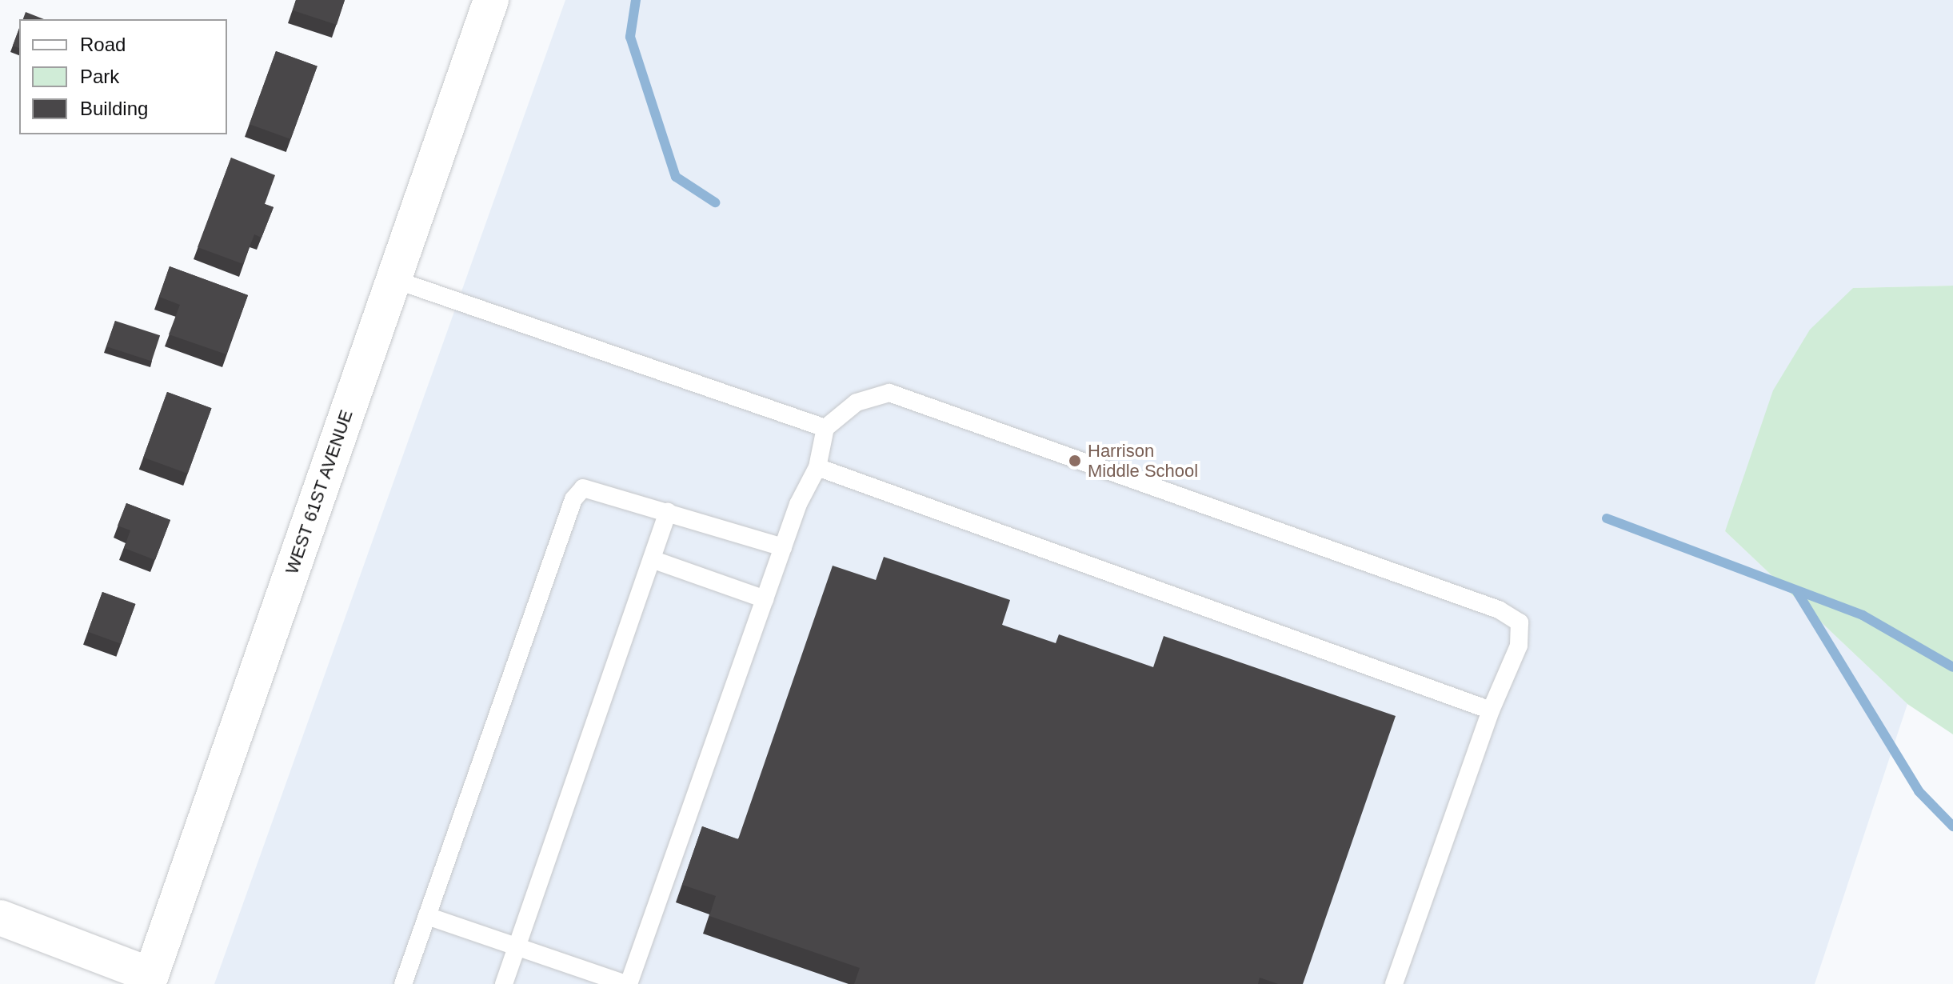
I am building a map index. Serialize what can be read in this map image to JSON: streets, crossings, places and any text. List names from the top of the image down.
{
  "streets": {
    "main road": ["WEST 61ST AVENUE"]
  },
  "places": ["Harrison Middle School"],
  "legend": ["Road", "Park", "Building"]
}
